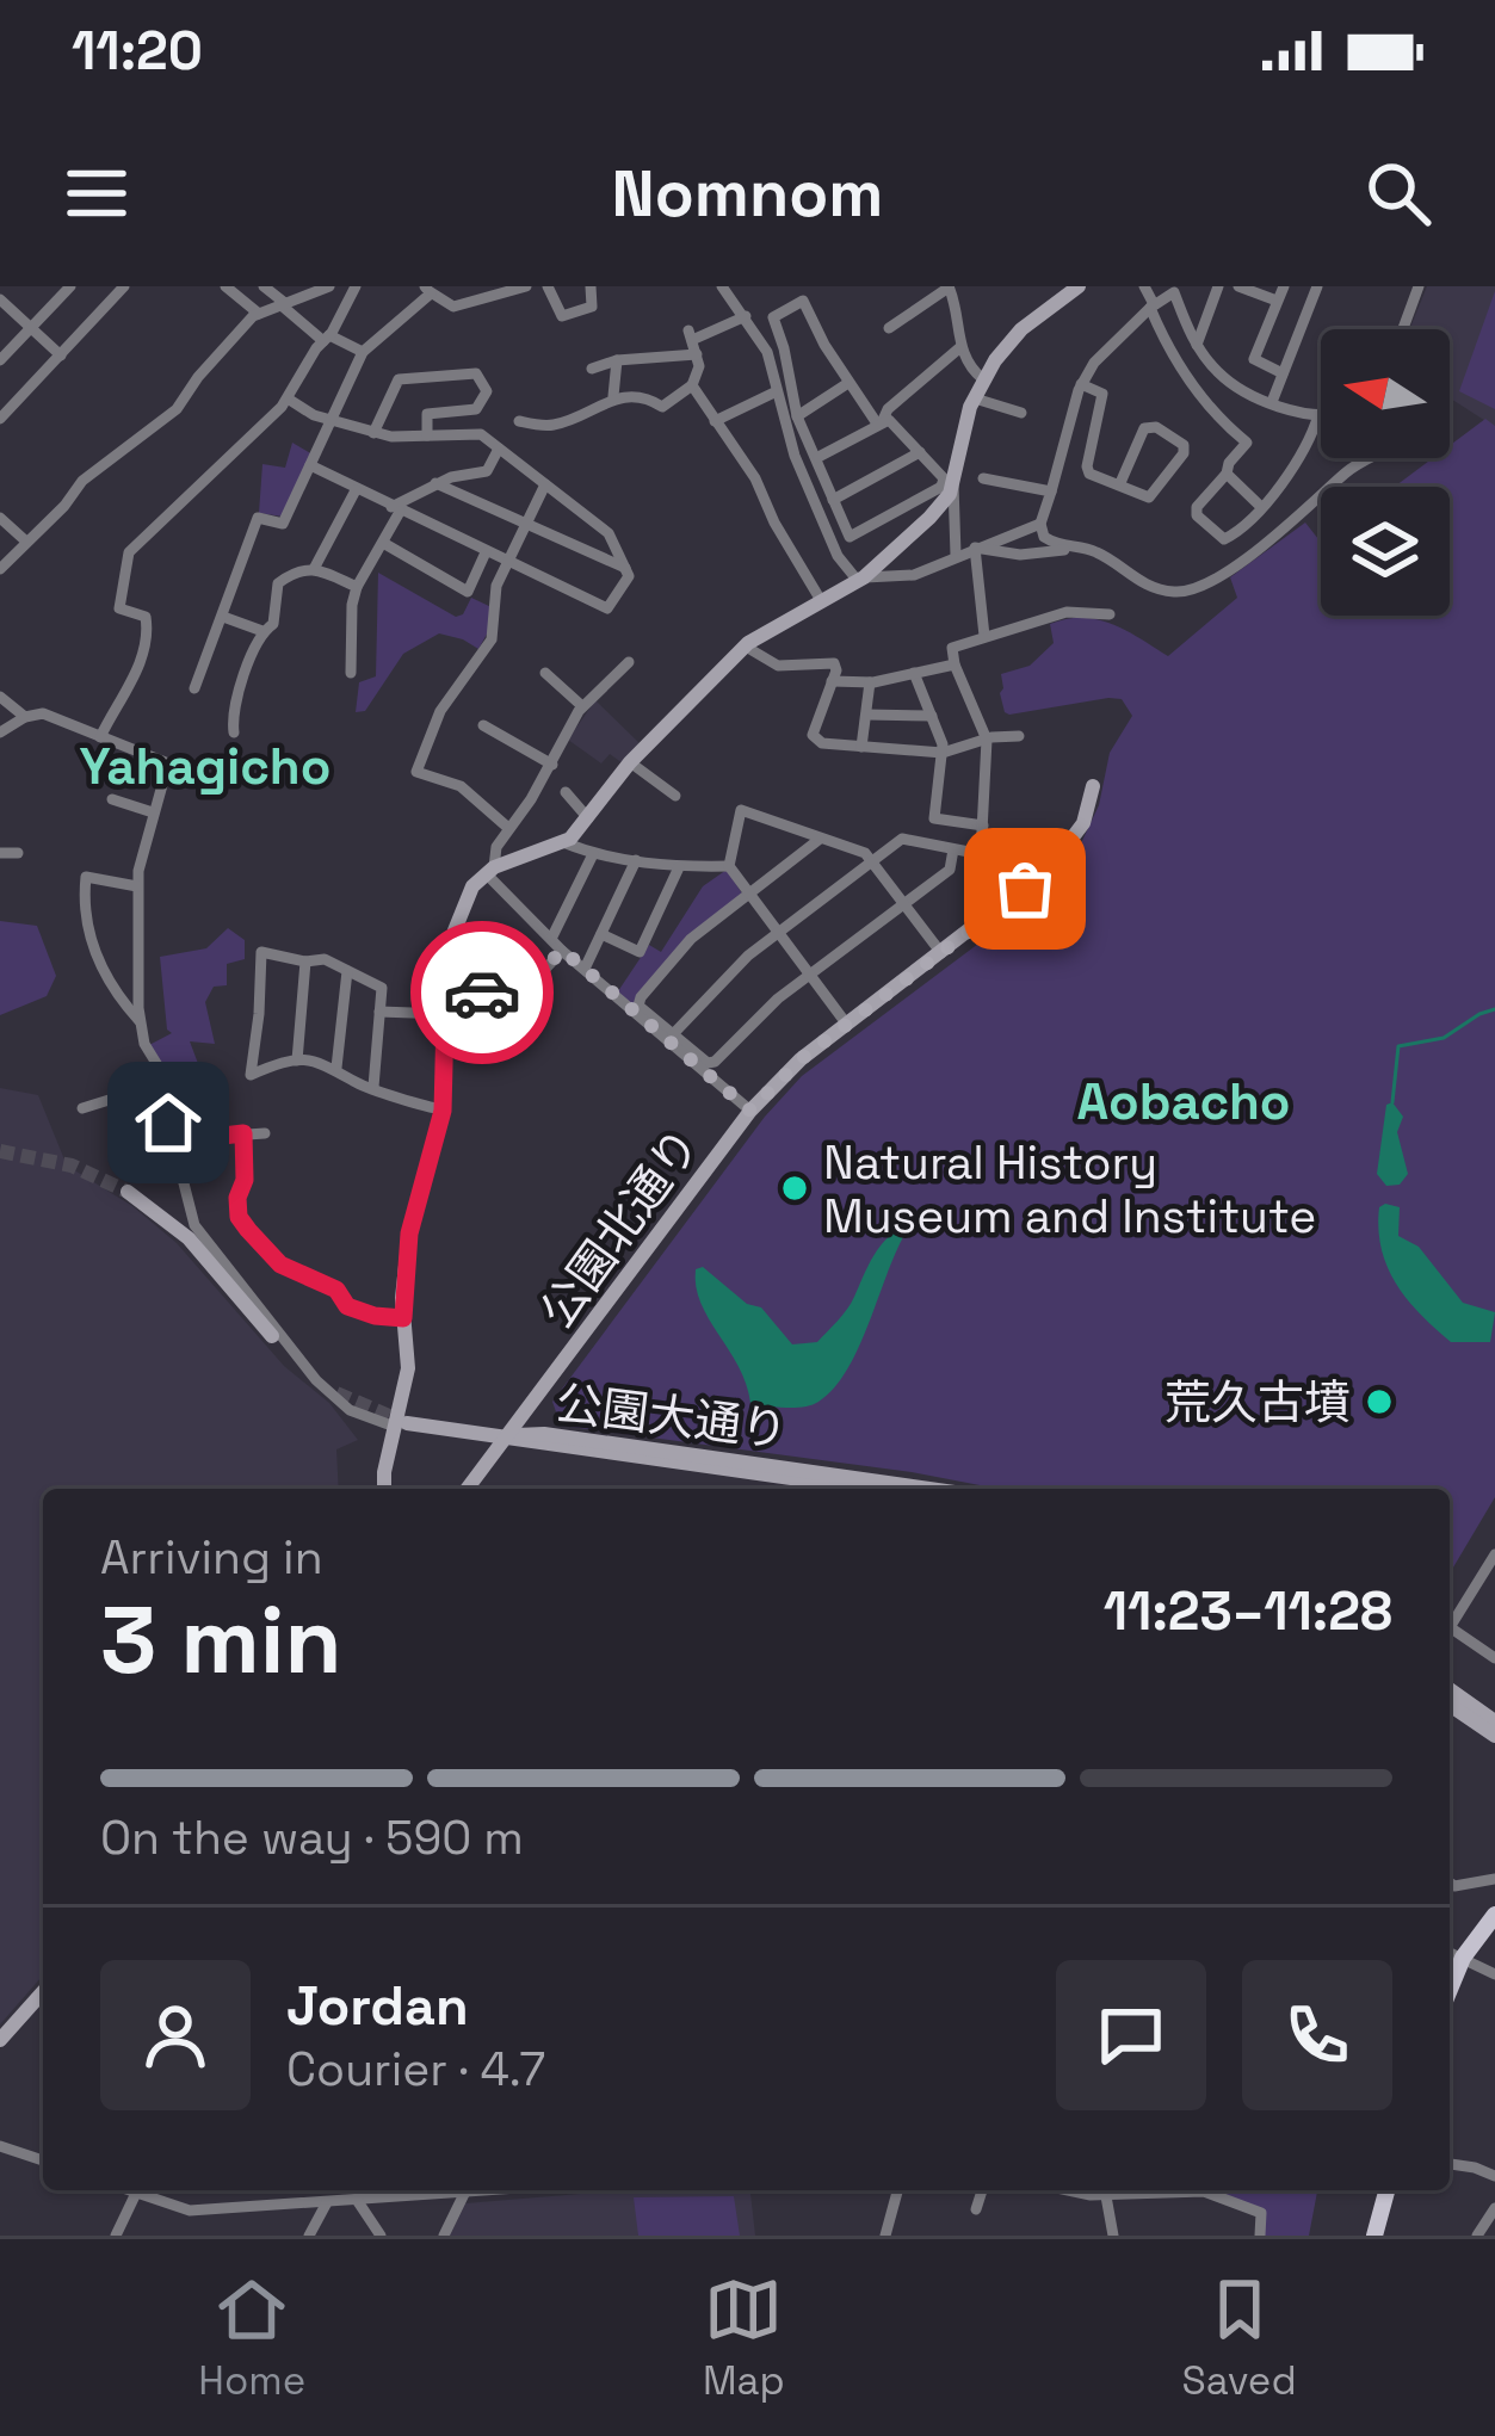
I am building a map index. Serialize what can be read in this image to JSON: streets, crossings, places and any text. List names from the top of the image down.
{
  "streets": {
    "street": ["公園北通り", "公園大通り"]
  },
  "crossings": [
    ["公園北通り", "公園大通り"]
  ],
  "districts": ["Yahagicho", "Aobacho"],
  "places": ["Natural History Museum and Institute", "荒久古墳"],
  "north": "left",
  "page": {
    "status": "11:20",
    "header": "Nomnom",
    "heading": ["3 min", "Arriving in", "11:23–11:28"],
    "panel": ["Jordan", "Courier · 4.7"],
    "bar": "On the way · 590 m",
    "tabs": ["Home", "Map", "Saved"]
  }
}
